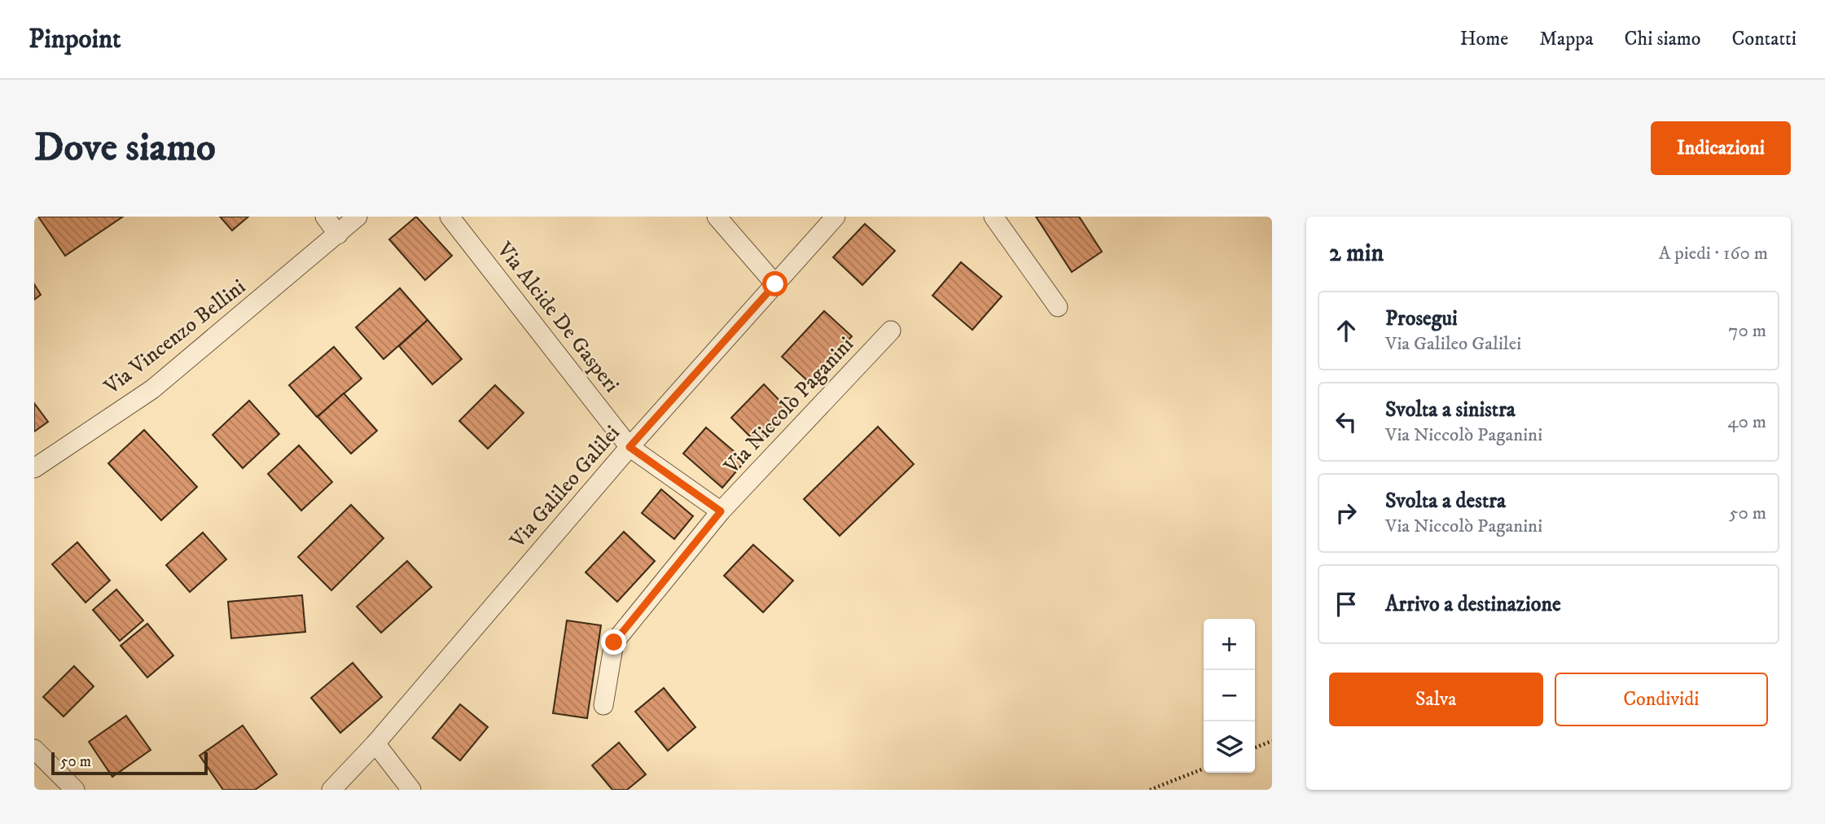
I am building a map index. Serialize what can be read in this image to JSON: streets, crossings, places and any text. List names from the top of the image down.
{
  "streets": {
    "street": [
      "Via Alcide De Gasperi",
      "Via Vincenzo Bellini",
      "Via Niccolò Paganini",
      "Via Galileo Galilei"
    ]
  },
  "crossings": [
    ["Via Alcide De Gasperi", "Via Galileo Galilei"]
  ],
  "scale_bar": "50 m",
  "page": {
    "header": "Pinpoint",
    "nav": [
      "Home",
      "Mappa",
      "Chi siamo",
      "Contatti"
    ],
    "buttons": [
      "Indicazioni",
      ["Salva", "Condividi"]
    ],
    "title": "Dove siamo",
    "heading": ["2 min", "A piedi · 160 m"],
    "list": [
      ["Prosegui", "Via Galileo Galilei", "70 m"],
      ["Svolta a sinistra", "Via Niccolò Paganini", "40 m"],
      ["Svolta a destra", "Via Niccolò Paganini", "50 m"],
      "Arrivo a destinazione"
    ],
    "map_buttons": ["+", "−"],
    "scale": "50 m"
  }
}
